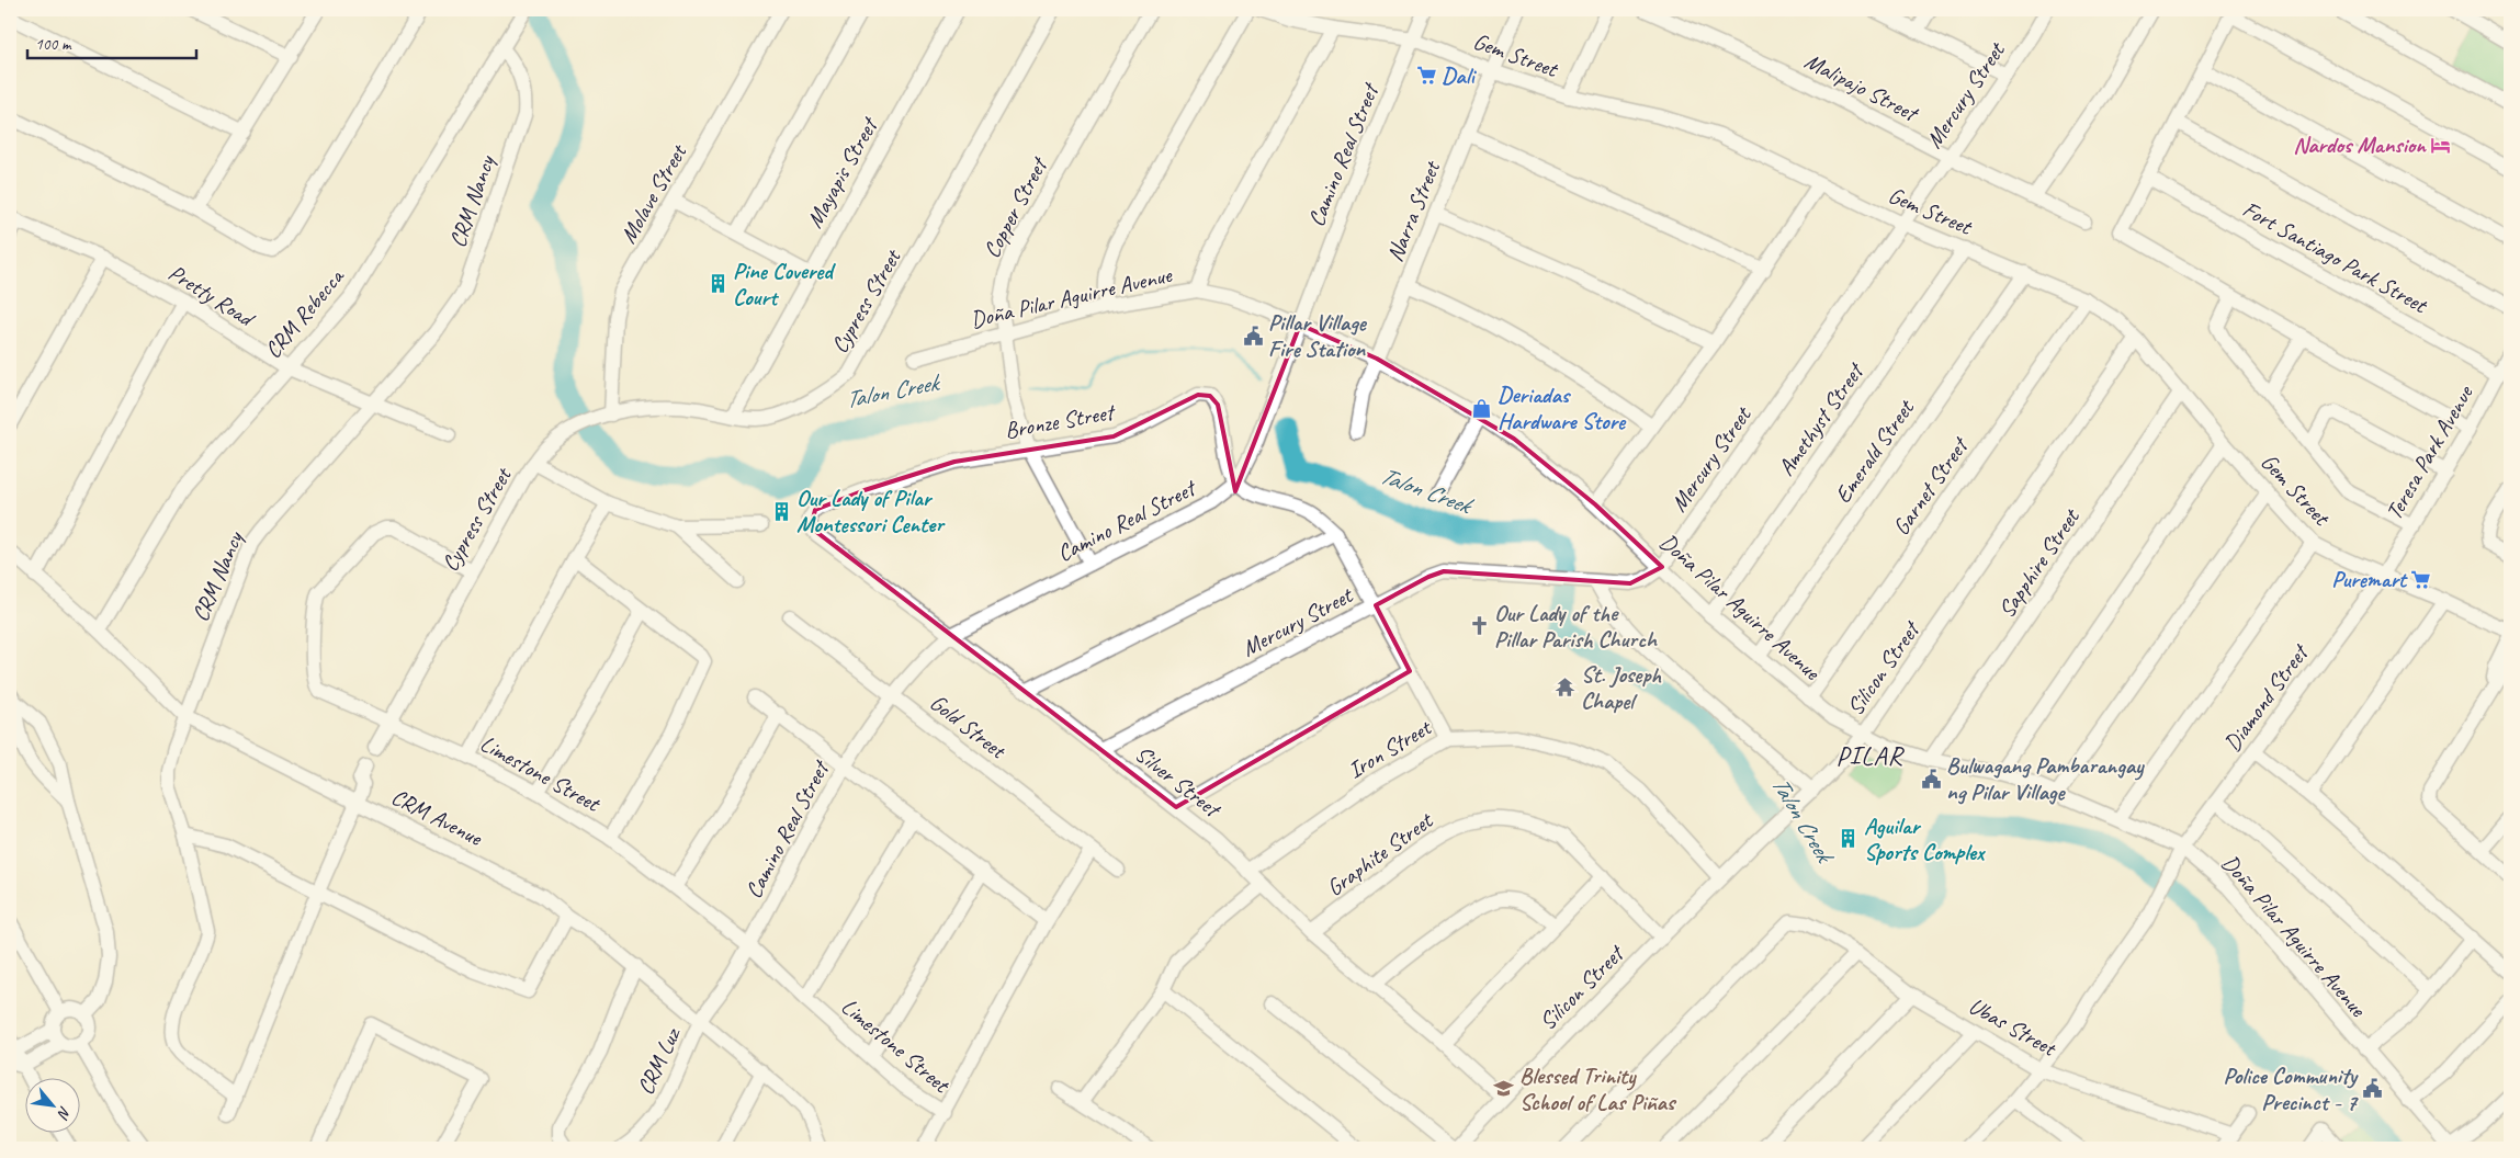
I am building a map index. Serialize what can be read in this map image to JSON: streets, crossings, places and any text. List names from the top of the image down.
{
  "streets": {
    "street": [
      "Gem Street",
      "Malipajo Street",
      "Mercury Street",
      "Camino Real Street",
      "Mayapis Street",
      "Molave Street",
      "CRM Nancy",
      "Copper Street",
      "Narra Street",
      "Fort Santiago Park Street",
      "Pretty Road",
      "Doña Pilar Aguirre Avenue",
      "Cypress Street",
      "CRM Rebecca",
      "Amethyst Street",
      "Bronze Street",
      "Emerald Street",
      "Teresa Park Avenue",
      "Garnet Street",
      "Sapphire Street",
      "Silicon Street",
      "Diamond Street",
      "Gold Street",
      "Iron Street",
      "Limestone Street",
      "Silver Street",
      "CRM Avenue",
      "Graphite Street",
      "Ubas Street",
      "CRM Luz"
    ]
  },
  "crossings": [
    ["Gem Street", "Mercury Street"],
    ["Gem Street", "Camino Real Street"],
    ["Gem Street", "Narra Street"],
    ["Gem Street", "Amethyst Street"],
    ["Gem Street", "Emerald Street"],
    ["Gem Street", "Teresa Park Avenue"],
    ["Gem Street", "Garnet Street"],
    ["Gem Street", "Sapphire Street"],
    ["Gem Street", "Silicon Street"],
    ["Gem Street", "Diamond Street"],
    ["Malipajo Street", "Mercury Street"],
    ["Mercury Street", "Doña Pilar Aguirre Avenue"],
    ["Mercury Street", "Silver Street"],
    ["Camino Real Street", "Copper Street"],
    ["Camino Real Street", "Doña Pilar Aguirre Avenue"],
    ["Camino Real Street", "Bronze Street"],
    ["Camino Real Street", "Gold Street"],
    ["Camino Real Street", "Limestone Street"],
    ["Camino Real Street", "Silver Street"],
    ["Camino Real Street", "CRM Luz"],
    ["Mayapis Street", "Cypress Street"],
    ["Molave Street", "Cypress Street"],
    ["CRM Nancy", "Pretty Road"],
    ["CRM Nancy", "CRM Rebecca"],
    ["CRM Nancy", "CRM Avenue"],
    ["Copper Street", "Doña Pilar Aguirre Avenue"],
    ["Copper Street", "Bronze Street"],
    ["Narra Street", "Doña Pilar Aguirre Avenue"],
    ["Fort Santiago Park Street", "Teresa Park Avenue"],
    ["Pretty Road", "CRM Rebecca"],
    ["Doña Pilar Aguirre Avenue", "Amethyst Street"],
    ["Doña Pilar Aguirre Avenue", "Emerald Street"],
    ["Doña Pilar Aguirre Avenue", "Garnet Street"],
    ["Doña Pilar Aguirre Avenue", "Sapphire Street"],
    ["Doña Pilar Aguirre Avenue", "Silicon Street"],
    ["Doña Pilar Aguirre Avenue", "Diamond Street"],
    ["Cypress Street", "Limestone Street"],
    ["CRM Rebecca", "CRM Avenue"],
    ["Bronze Street", "Silver Street"],
    ["Teresa Park Avenue", "Diamond Street"],
    ["Silicon Street", "Iron Street"],
    ["Silicon Street", "Silver Street"],
    ["Silicon Street", "Graphite Street"],
    ["Diamond Street", "Ubas Street"],
    ["Iron Street", "Silver Street"],
    ["Silver Street", "Graphite Street"],
    ["CRM Avenue", "CRM Luz"]
  ],
  "districts": ["PILAR"],
  "water": ["Talon Creek"],
  "places": {
    "supermarket": ["Dali", "Puremart"],
    "hotel": ["Nardos Mansion"],
    "building": ["Pine Covered Court", "Our Lady of Pilar Montessori Center", "Aguilar Sports Complex"],
    "public building": ["Pillar Village Fire Station", "Bulwagang Pambarangay ng Pilar Village", "Police Community Precinct - 7"],
    "shop": ["Deriadas Hardware Store"],
    "church": ["Our Lady of the Pillar Parish Church"],
    "temple": ["St. Joseph Chapel"],
    "school or university": ["Blessed Trinity School of Las Piñas"]
  },
  "scale_bar": "100 m",
  "north": "bottom right"
}
